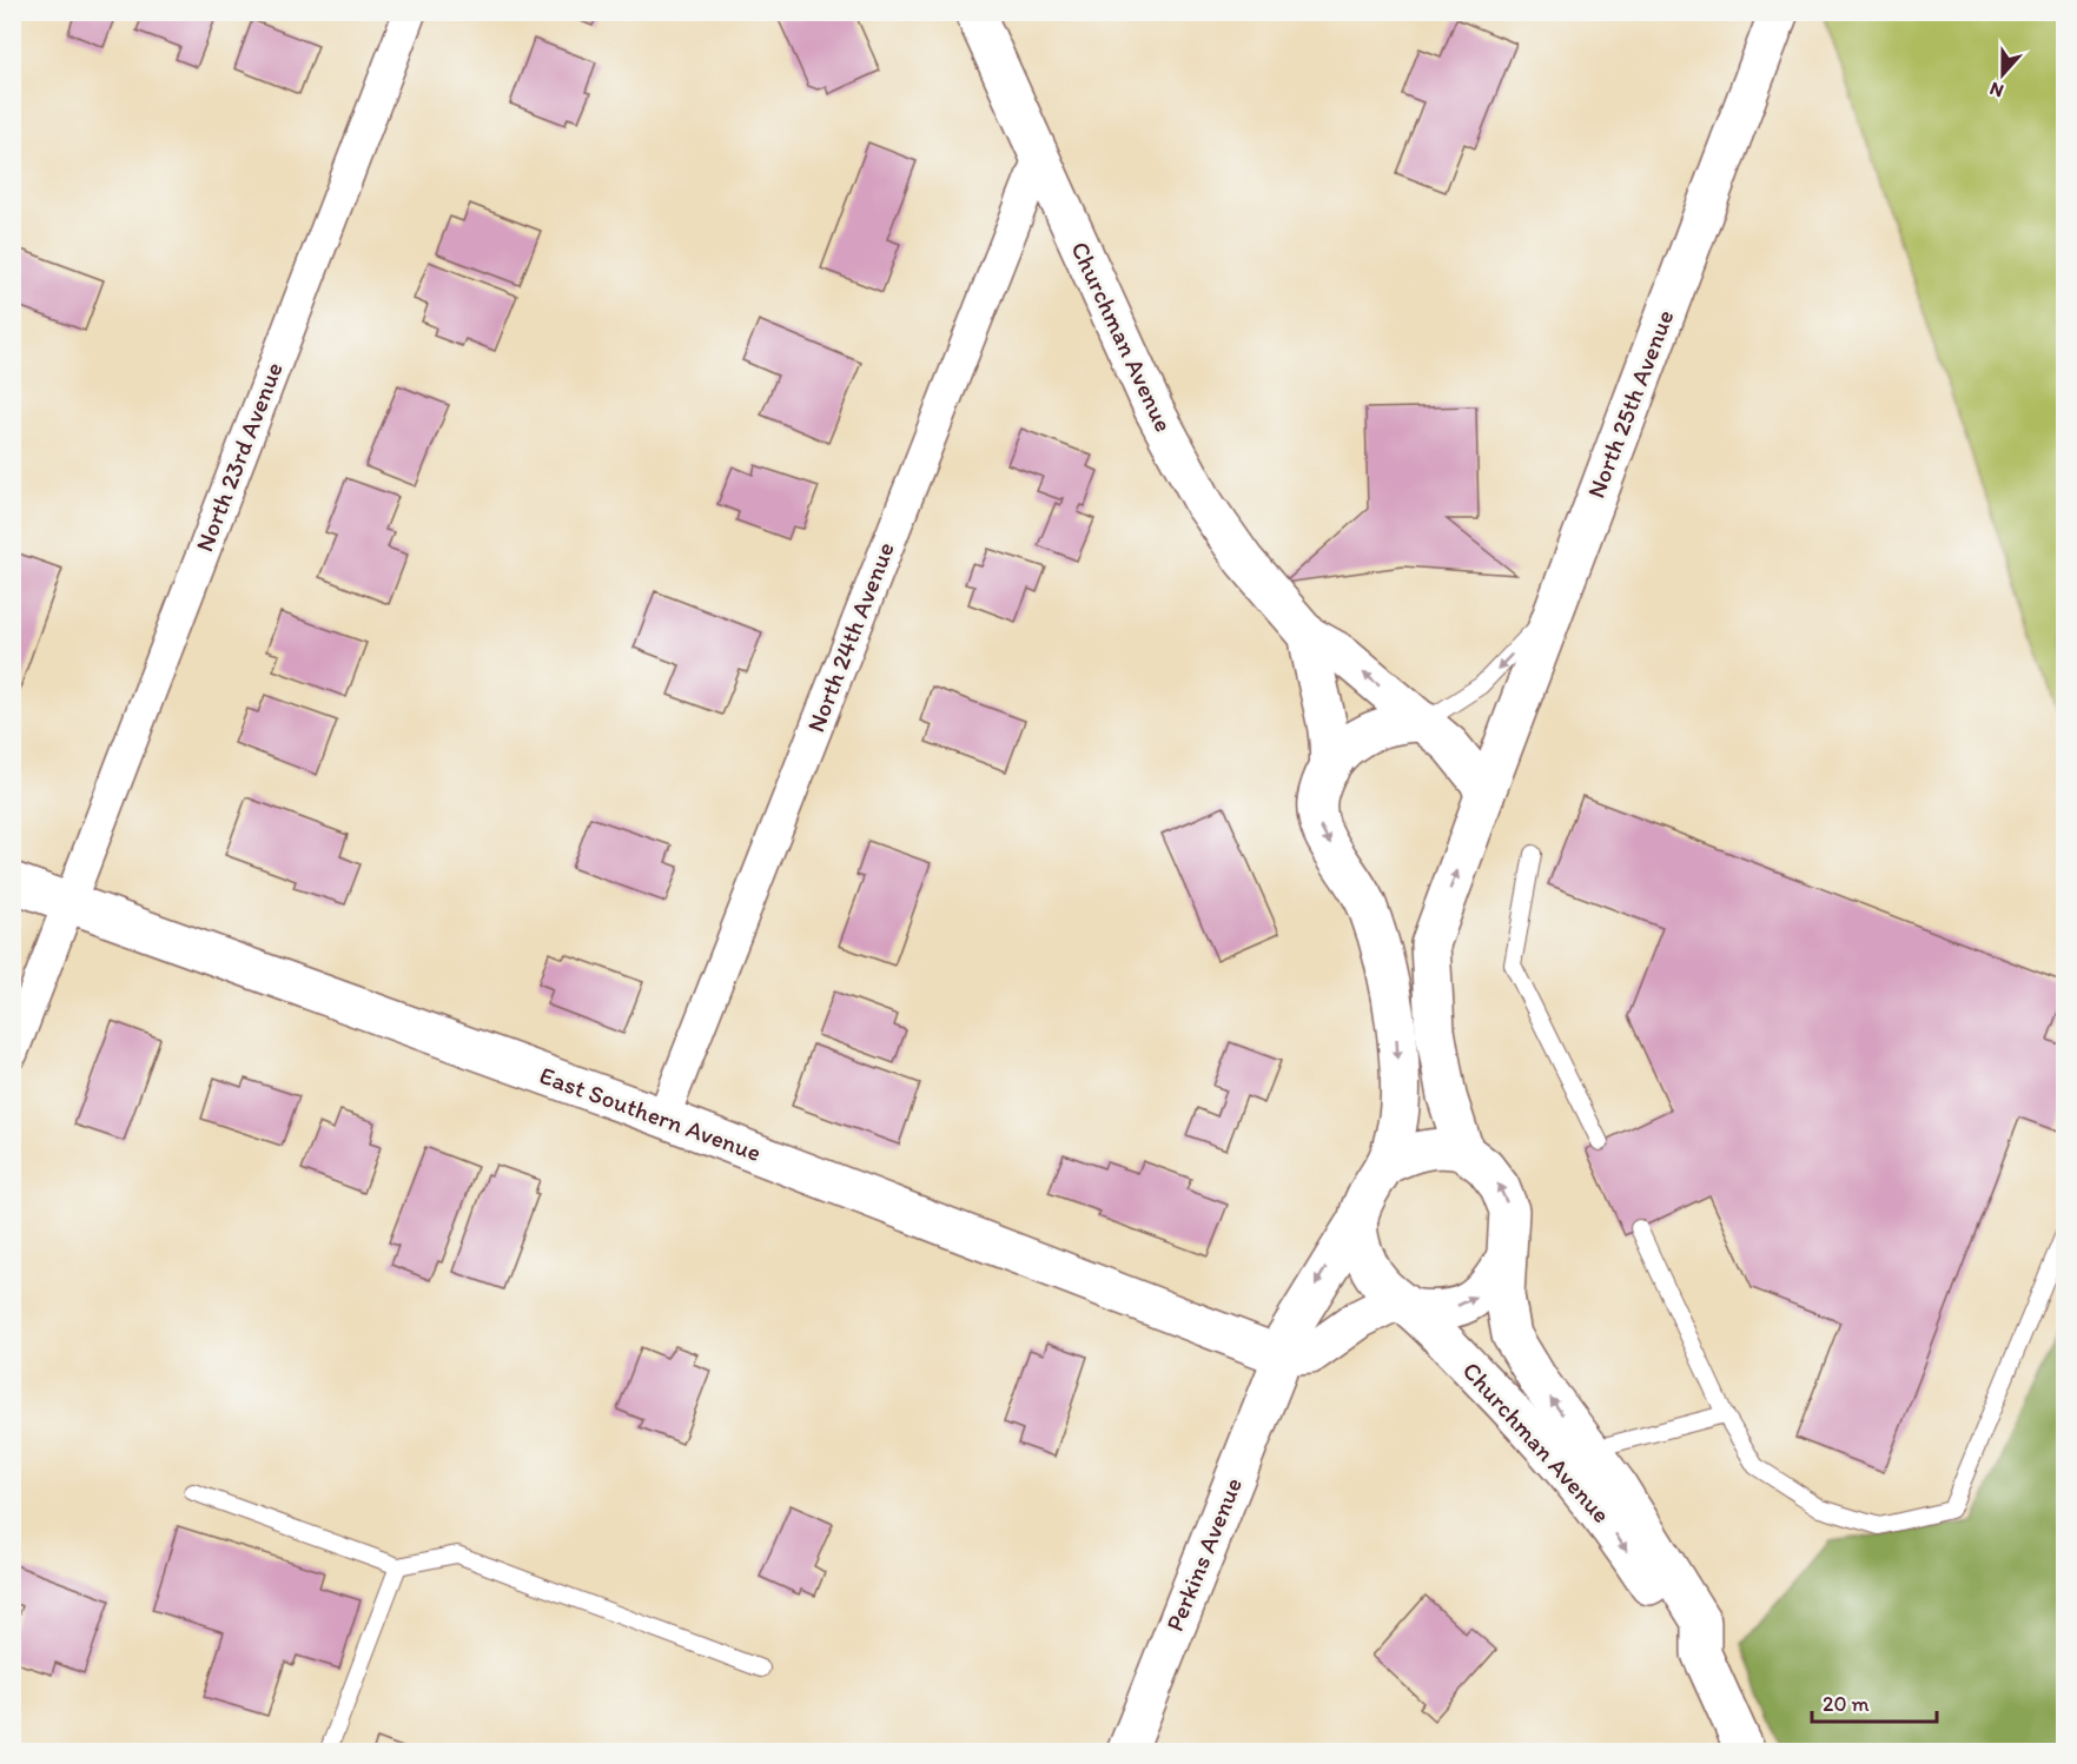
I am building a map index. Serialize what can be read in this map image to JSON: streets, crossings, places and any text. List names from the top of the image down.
{
  "streets": {
    "main road": [
      "Churchman Avenue",
      "North 25th Avenue",
      "East Southern Avenue",
      "Perkins Avenue"
    ],
    "street": ["North 23rd Avenue", "North 24th Avenue"]
  },
  "crossings": [
    ["Churchman Avenue", "North 25th Avenue"],
    ["Churchman Avenue", "North 24th Avenue"],
    ["Churchman Avenue", "Perkins Avenue"],
    ["North 23rd Avenue", "East Southern Avenue"],
    ["North 24th Avenue", "East Southern Avenue"],
    ["East Southern Avenue", "Perkins Avenue"]
  ],
  "scale_bar": "20 m",
  "north": "bottom"
}
